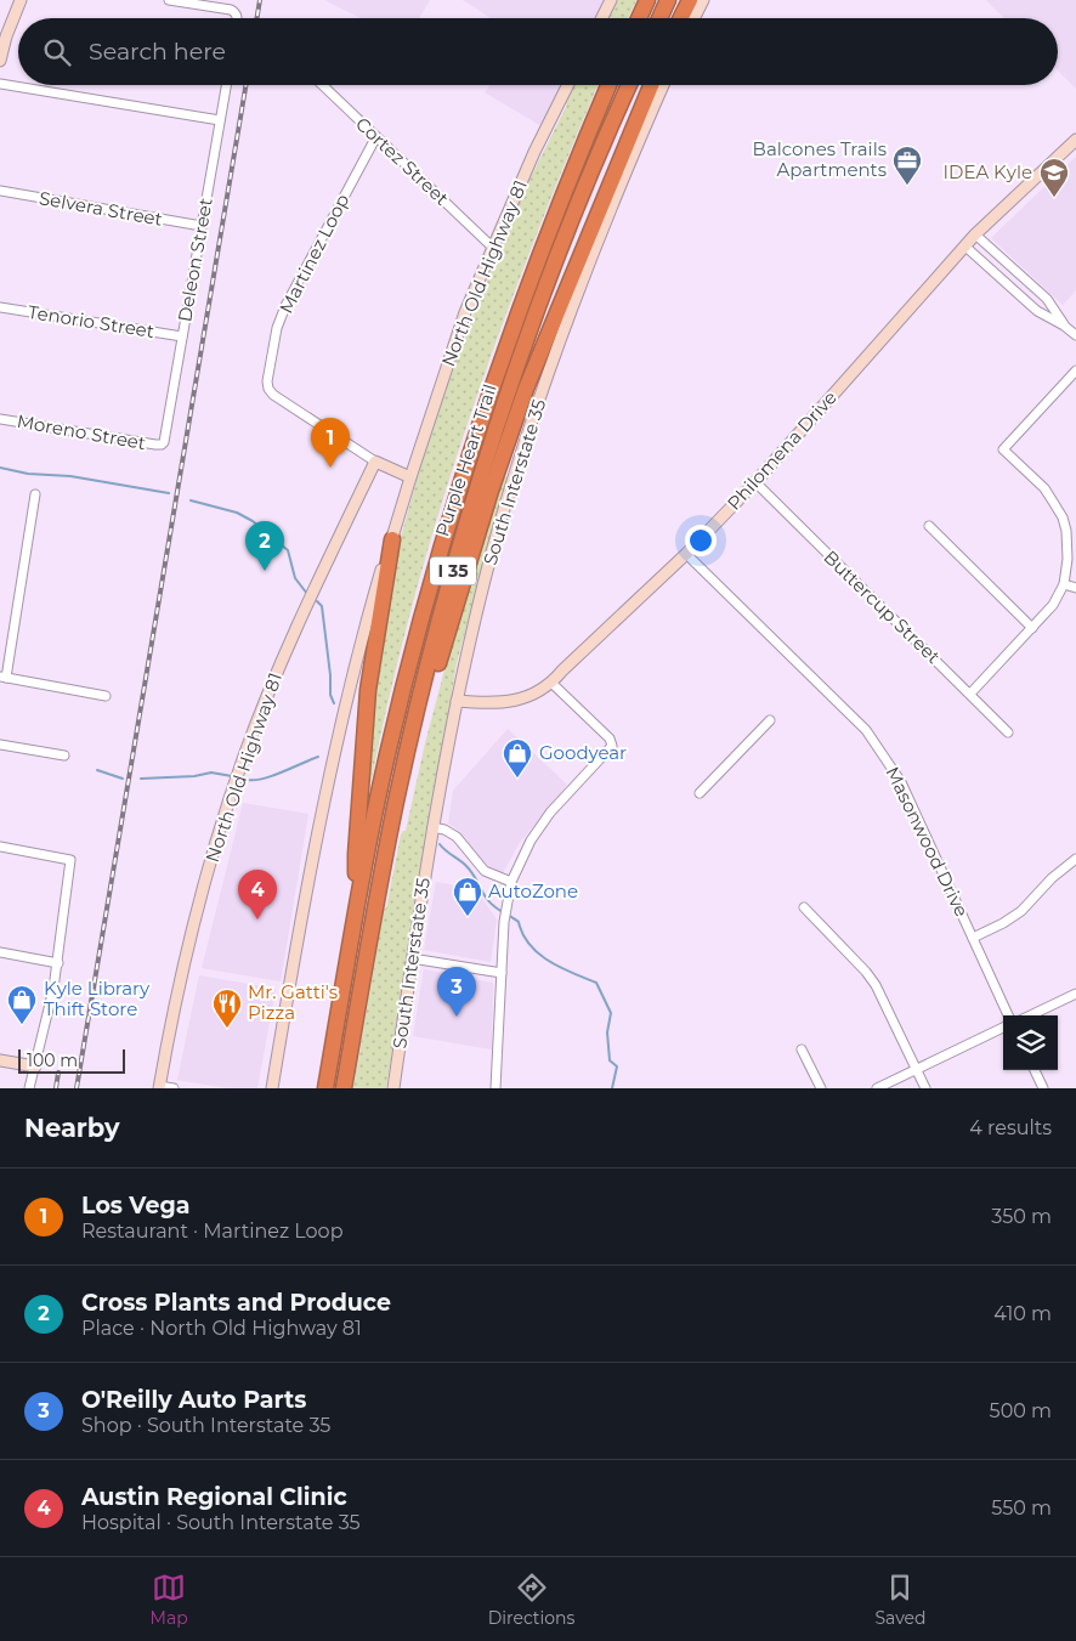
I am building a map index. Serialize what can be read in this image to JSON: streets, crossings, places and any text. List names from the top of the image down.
{
  "streets": {
    "highway": ["Purple Heart Trail", "I 35"],
    "main road": [
      "Martinez Loop",
      "North Old Highway 81",
      "Philomena Drive",
      "South Interstate 35"
    ],
    "street": [
      "Cortez Street",
      "Selvera Street",
      "Deleon Street",
      "Tenorio Street",
      "Moreno Street",
      "Buttercup Street",
      "Masonwood Drive"
    ]
  },
  "crossings": [
    ["Cortez Street", "Martinez Loop"],
    ["Cortez Street", "North Old Highway 81"],
    ["Selvera Street", "Deleon Street"],
    ["Martinez Loop", "North Old Highway 81"],
    ["Deleon Street", "Tenorio Street"],
    ["Deleon Street", "Moreno Street"],
    ["Philomena Drive", "South Interstate 35"],
    ["Philomena Drive", "Buttercup Street"],
    ["Philomena Drive", "Masonwood Drive"]
  ],
  "places": {
    "office": ["Balcones Trails Apartments"],
    "school or university": ["IDEA Kyle"],
    "shop": ["Goodyear", "AutoZone", "Kyle Library Thift Store"],
    "restaurant": ["Mr. Gatti's Pizza"]
  },
  "scale_bar": "100 m",
  "page": {
    "search": "Search here",
    "pins": [
      "1",
      "2",
      "4",
      "3"
    ],
    "scale": "100 m",
    "heading": ["Nearby", "4 results"],
    "list": [
      {
        "mark": "1",
        "name": "Los Vega",
        "note": "Restaurant · Martinez Loop",
        "value": "350 m"
      },
      {
        "mark": "2",
        "name": "Cross Plants and Produce",
        "note": "Place · North Old Highway 81",
        "value": "410 m"
      },
      {
        "mark": "3",
        "name": "O'Reilly Auto Parts",
        "note": "Shop · South Interstate 35",
        "value": "500 m"
      },
      {
        "mark": "4",
        "name": "Austin Regional Clinic",
        "note": "Hospital · South Interstate 35",
        "value": "550 m"
      }
    ],
    "nav": ["Map", "Directions", "Saved"]
  }
}
